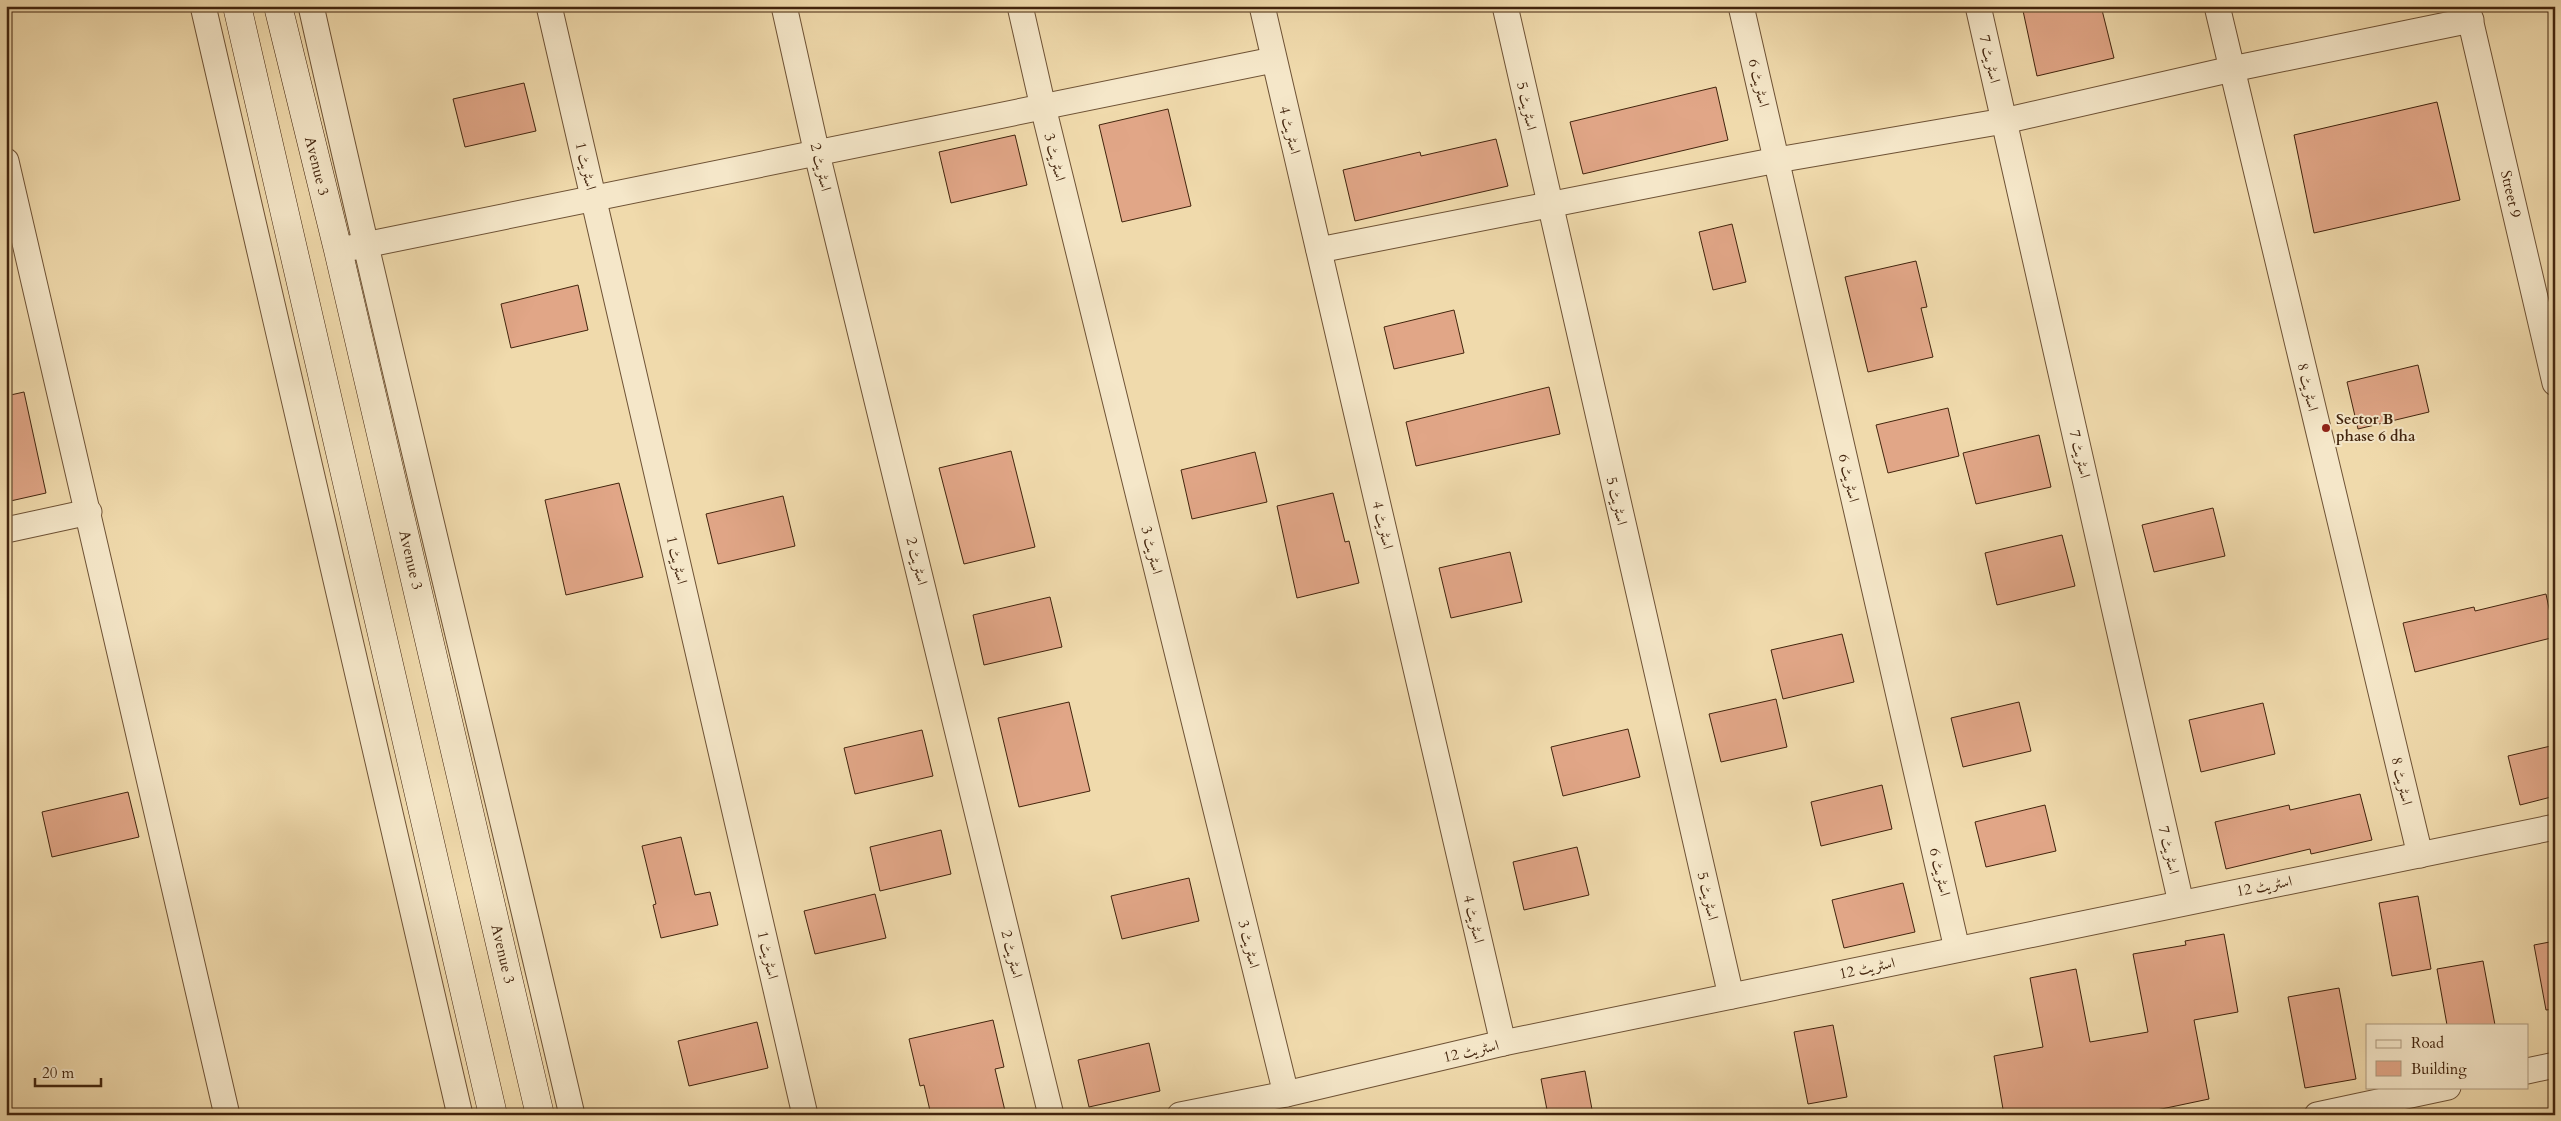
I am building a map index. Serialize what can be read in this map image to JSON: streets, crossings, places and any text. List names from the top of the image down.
{
  "streets": {
    "main road": ["Avenue 3"],
    "street": [
      "اسٹریٹ 7",
      "اسٹریٹ 6",
      "اسٹریٹ 5",
      "اسٹریٹ 4",
      "اسٹریٹ 3",
      "اسٹریٹ 1",
      "اسٹریٹ 2",
      "Street 9",
      "اسٹریٹ 8",
      "اسٹریٹ 12"
    ]
  },
  "crossings": [
    ["اسٹریٹ 7", "اسٹریٹ 12"],
    ["اسٹریٹ 6", "اسٹریٹ 12"],
    ["اسٹریٹ 5", "اسٹریٹ 12"],
    ["اسٹریٹ 4", "اسٹریٹ 12"],
    ["اسٹریٹ 3", "اسٹریٹ 12"],
    ["اسٹریٹ 8", "اسٹریٹ 12"]
  ],
  "places": ["Sector B phase 6 dha"],
  "legend": ["Road", "Building"],
  "scale_bar": "20 m"
}
